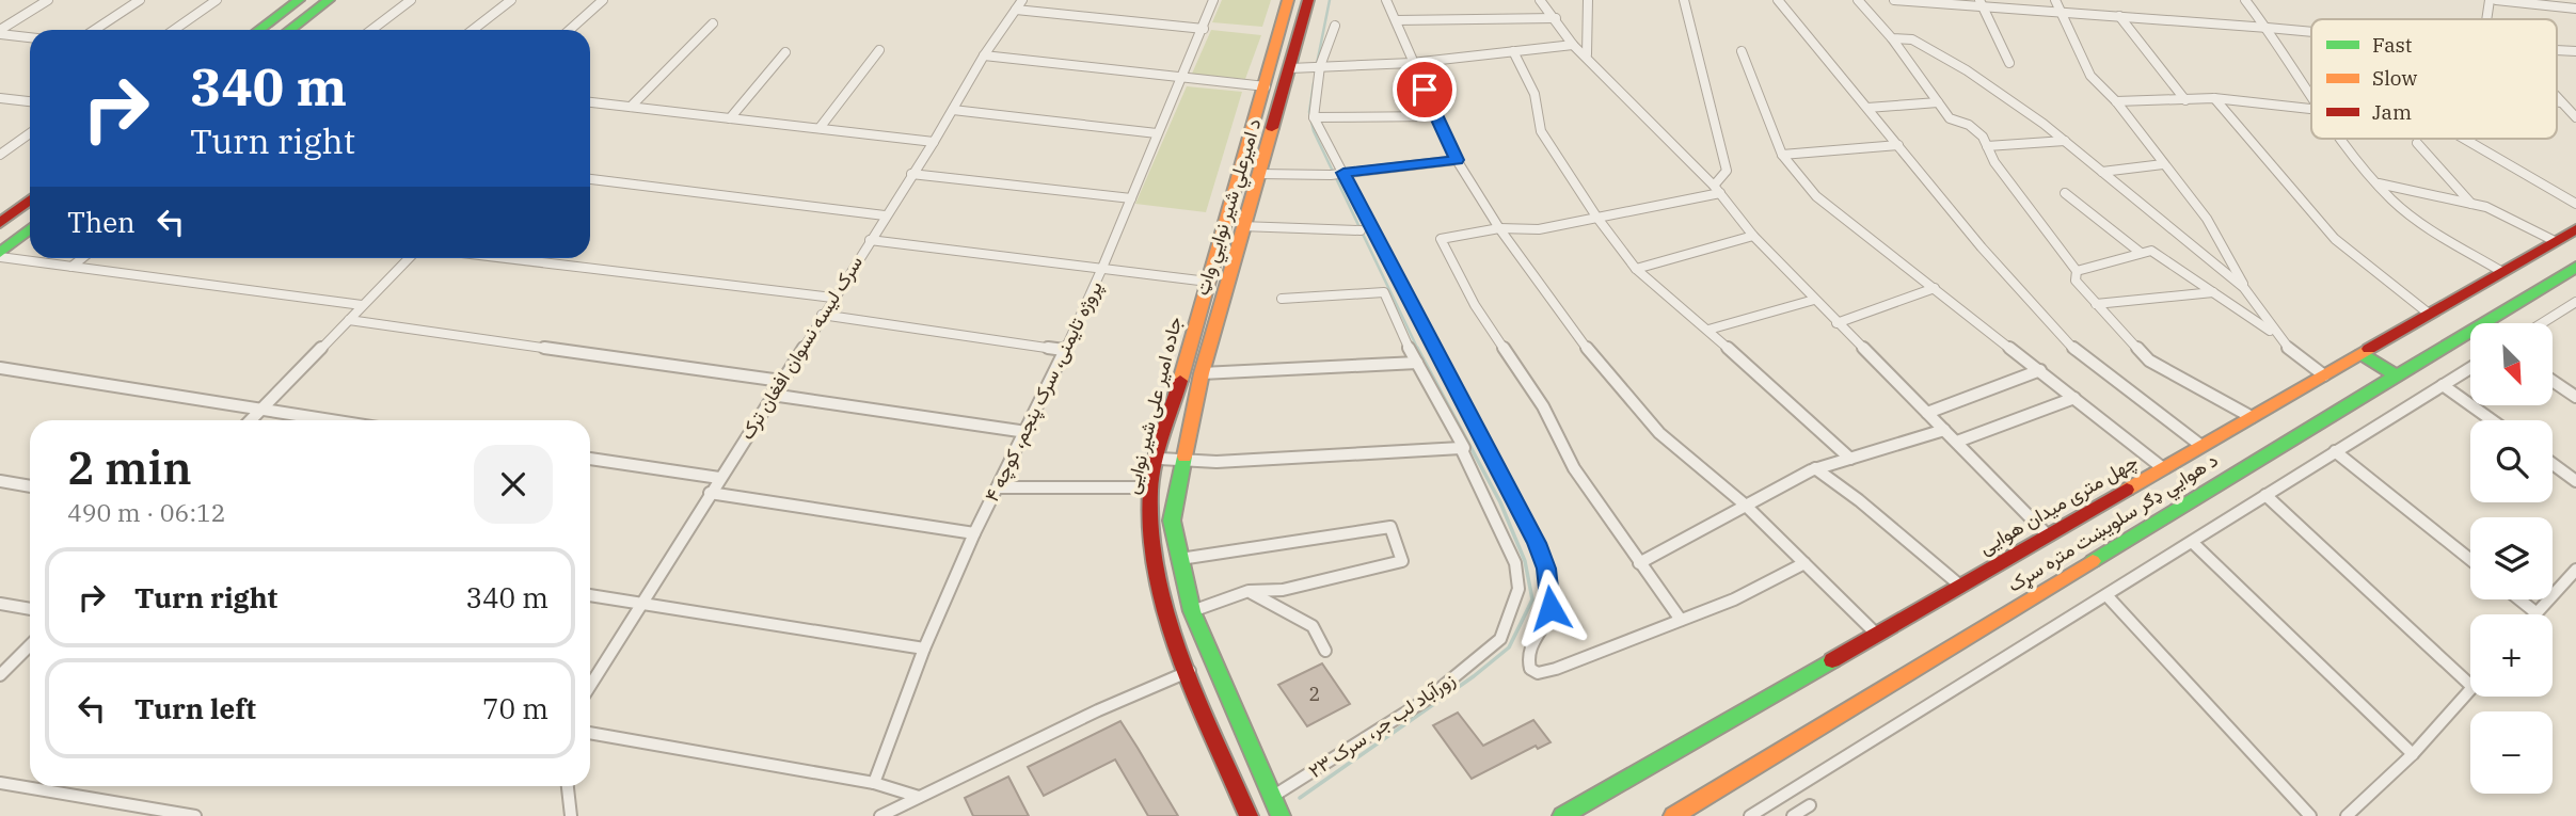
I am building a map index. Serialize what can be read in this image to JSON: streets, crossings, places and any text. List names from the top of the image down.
{
  "streets": {
    "main road": [
      "د امیرعلي شیر نوايي واټ",
      "جاده امیر علی شیر نوایی",
      "چهل متری میدان هوایی",
      "د هوايي ډګر سلویښت متره سړک"
    ],
    "street": ["سرک لیسه نسوان افغان‌ ترک", "پروژه تایمنی، سرک پنجم، کوچه ۴", "زورآباد لب جر، سرک ۲۳"]
  },
  "crossings": [
    ["د امیرعلي شیر نوايي واټ", "زورآباد لب جر، سرک ۲۳"]
  ],
  "house_numbers": ["2"],
  "legend": ["Fast", "Slow", "Jam"],
  "north": "bottom right",
  "page": {
    "turn": ["340 m", "Turn right"],
    "then": "Then",
    "map_buttons": ["+", "−"],
    "heading": ["2 min", "490 m · 06:12"],
    "list": [
      {
        "name": "Turn right",
        "value": "340 m"
      },
      {
        "name": "Turn left",
        "value": "70 m"
      }
    ]
  }
}
